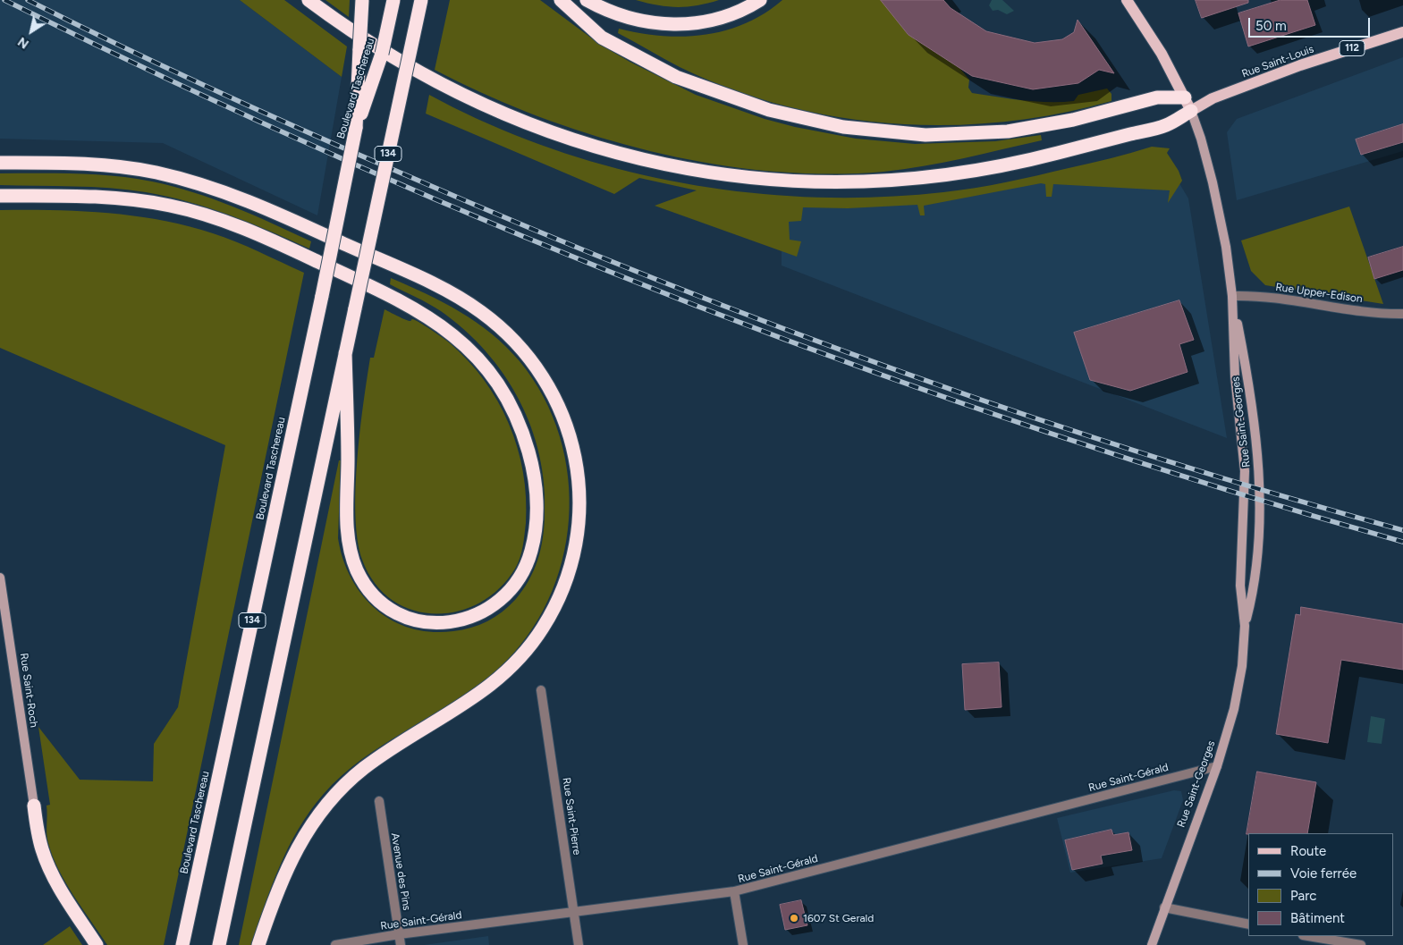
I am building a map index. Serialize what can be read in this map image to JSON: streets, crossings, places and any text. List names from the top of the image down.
{
  "streets": {
    "highway": ["Boulevard Taschereau", "134"],
    "main road": ["112", "Rue Saint-Louis", "Rue Saint-Georges"],
    "street": [
      "Rue Upper-Edison",
      "Rue Saint-Roch",
      "Rue Saint-Gérald",
      "Rue Saint-Pierre",
      "Avenue des Pins"
    ]
  },
  "crossings": [
    ["Rue Saint-Louis", "Rue Saint-Georges"],
    ["Rue Upper-Edison", "Rue Saint-Georges"],
    ["Rue Saint-Georges", "Rue Saint-Gérald"],
    ["Rue Saint-Gérald", "Rue Saint-Pierre"],
    ["Rue Saint-Gérald", "Avenue des Pins"]
  ],
  "places": ["1607 St Gerald"],
  "legend": [
    "Route",
    "Voie ferrée",
    "Parc",
    "Bâtiment"
  ],
  "scale_bar": "50 m",
  "north": "bottom left"
}
